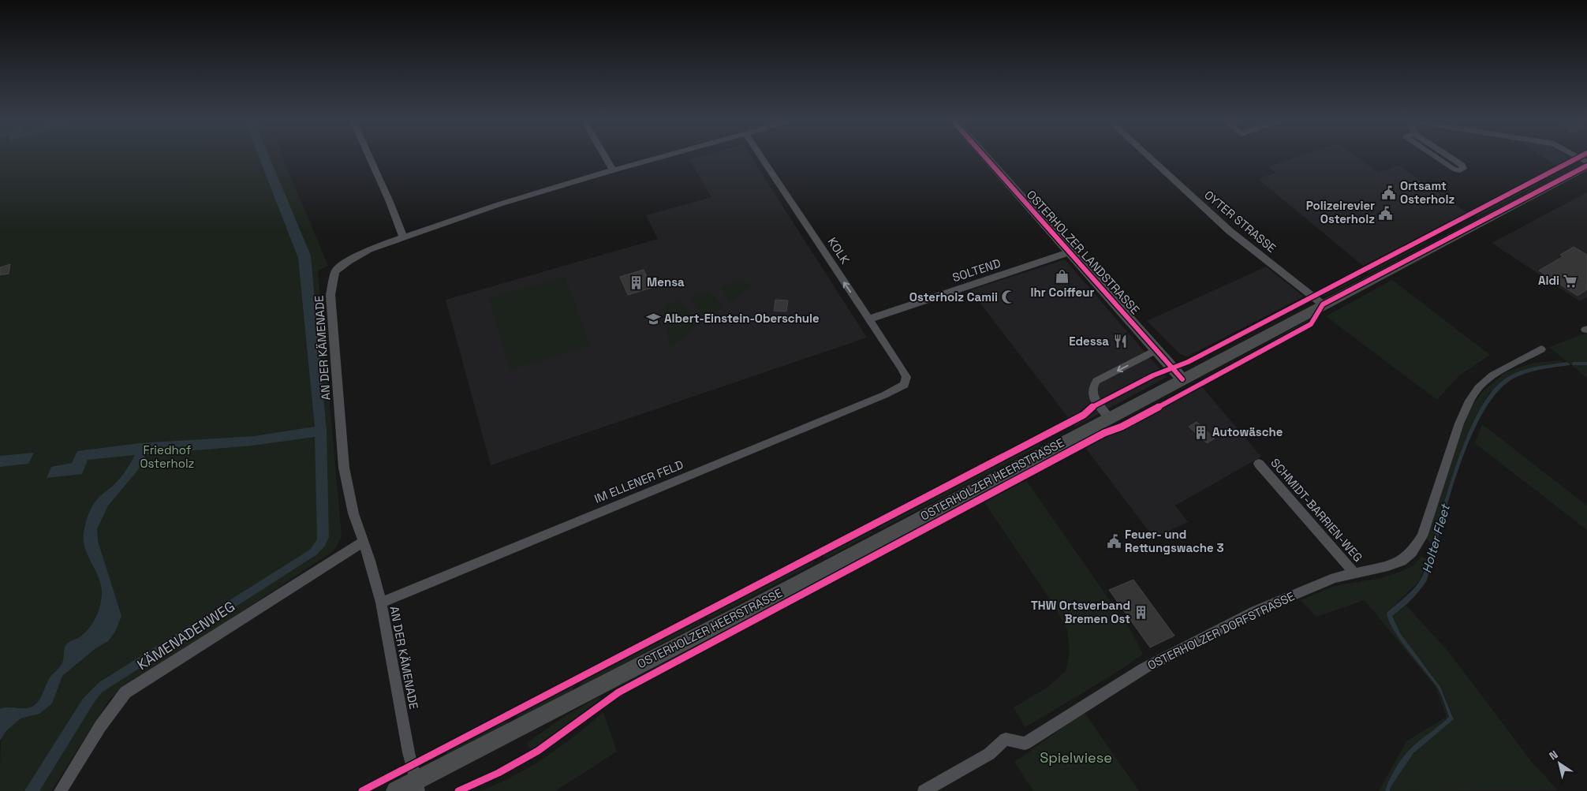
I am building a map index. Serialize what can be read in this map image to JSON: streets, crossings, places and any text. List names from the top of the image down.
{
  "streets": {
    "main road": ["OSTERHOLZER LANDSTRASSE", "OSTERHOLZER HEERSTRASSE"],
    "street": [
      "OYTER STRASSE",
      "KOLK",
      "SOLTEND",
      "AN DER KÄMENADE",
      "IM ELLENER FELD",
      "SCHMIDT-BARRIEN-WEG",
      "OSTERHOLZER DORFSTRASSE",
      "KÄMENADENWEG"
    ]
  },
  "crossings": [
    ["OYTER STRASSE", "OSTERHOLZER HEERSTRASSE"],
    ["KOLK", "SOLTEND"],
    ["KOLK", "IM ELLENER FELD"],
    ["OSTERHOLZER LANDSTRASSE", "SOLTEND"],
    ["OSTERHOLZER LANDSTRASSE", "OSTERHOLZER HEERSTRASSE"],
    ["AN DER KÄMENADE", "OSTERHOLZER HEERSTRASSE"],
    ["AN DER KÄMENADE", "IM ELLENER FELD"],
    ["AN DER KÄMENADE", "KÄMENADENWEG"],
    ["SCHMIDT-BARRIEN-WEG", "OSTERHOLZER DORFSTRASSE"]
  ],
  "one_way": ["KOLK"],
  "water": ["Holter Fleet"],
  "parks": ["Friedhof Osterholz", "Spielwiese"],
  "places": {
    "public building": ["Ortsamt Osterholz", "Polizeirevier Osterholz", "Feuer- und Rettungswache 3"],
    "shop": ["Ihr Coiffeur"],
    "supermarket": ["Aldi"],
    "building": ["Mensa", "Autowäsche", "THW Ortsverband Bremen Ost"],
    "mosque": ["Osterholz Camii"],
    "school or university": ["Albert-Einstein-Oberschule"],
    "restaurant": ["Edessa"]
  },
  "north": "top left"
}
